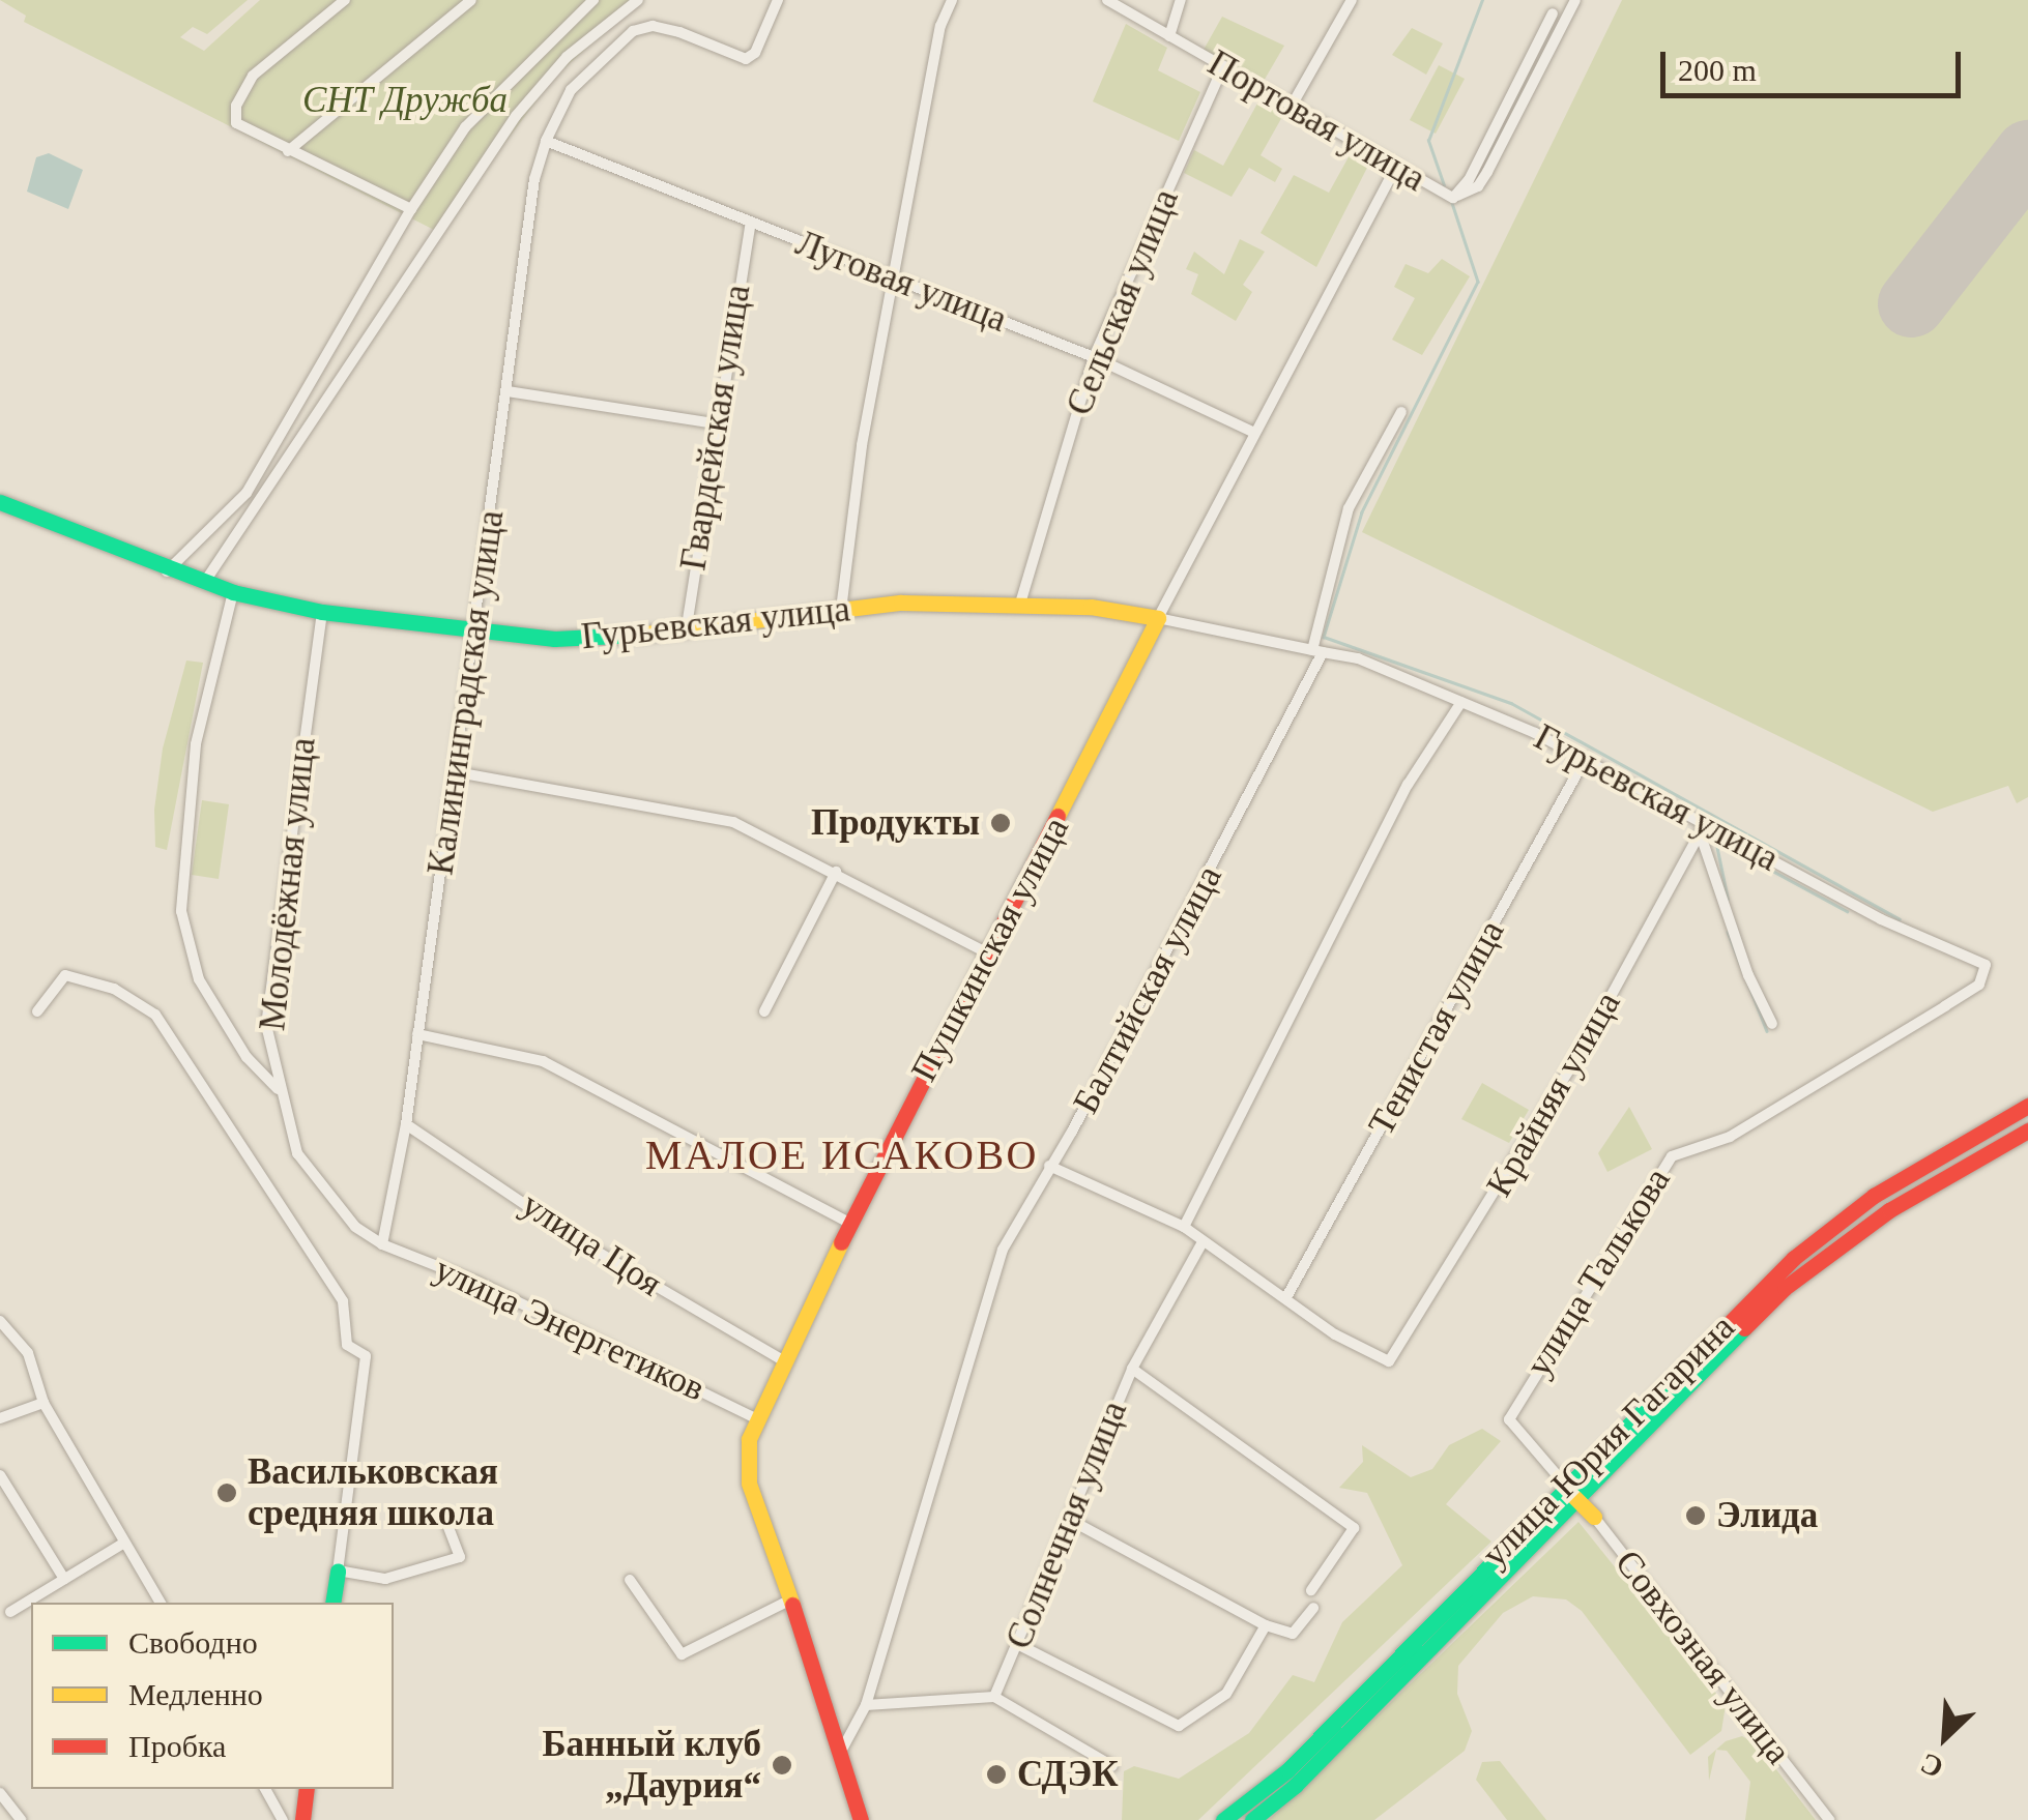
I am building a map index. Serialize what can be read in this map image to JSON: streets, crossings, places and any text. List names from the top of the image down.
{
  "streets": {
    "street": [
      "Портовая улица",
      "Луговая улица",
      "Сельская улица",
      "Гвардейская улица",
      "Гурьевская улица",
      "Калининградская улица",
      "Молодёжная улица",
      "Пушкинская улица",
      "Балтийская улица",
      "Тенистая улица",
      "Крайняя улица",
      "улица Цоя",
      "улица Талькова",
      "улица Энергетиков",
      "улица Юрия Гагарина",
      "Солнечная улица",
      "Совхозная улица"
    ]
  },
  "crossings": [
    ["Портовая улица", "Сельская улица"],
    ["Портовая улица", "Пушкинская улица"],
    ["Луговая улица", "Сельская улица"],
    ["Луговая улица", "Гвардейская улица"],
    ["Луговая улица", "Калининградская улица"],
    ["Луговая улица", "Пушкинская улица"],
    ["Сельская улица", "Гурьевская улица"],
    ["Гвардейская улица", "Гурьевская улица"],
    ["Гурьевская улица", "Калининградская улица"],
    ["Гурьевская улица", "Молодёжная улица"],
    ["Гурьевская улица", "Пушкинская улица"],
    ["Гурьевская улица", "Балтийская улица"],
    ["Гурьевская улица", "Тенистая улица"],
    ["Гурьевская улица", "Крайняя улица"],
    ["Гурьевская улица", "улица Талькова"],
    ["Калининградская улица", "Молодёжная улица"],
    ["Калининградская улица", "улица Цоя"],
    ["Калининградская улица", "улица Энергетиков"],
    ["Молодёжная улица", "улица Энергетиков"],
    ["Пушкинская улица", "Балтийская улица"],
    ["Пушкинская улица", "улица Цоя"],
    ["Пушкинская улица", "улица Энергетиков"],
    ["Тенистая улица", "Крайняя улица"],
    ["улица Талькова", "улица Юрия Гагарина"],
    ["улица Талькова", "Совхозная улица"],
    ["улица Юрия Гагарина", "Совхозная улица"]
  ],
  "districts": ["МАЛОЕ ИСАКОВО"],
  "parks": ["СНТ Дружба"],
  "places": [
    "Продукты",
    "Васильковская средняя школа",
    "Элида",
    "Банный клуб „Даурия“",
    "СДЭК"
  ],
  "legend": ["Свободно", "Медленно", "Пробка"],
  "scale_bar": "200 m",
  "north": "bottom left"
}
